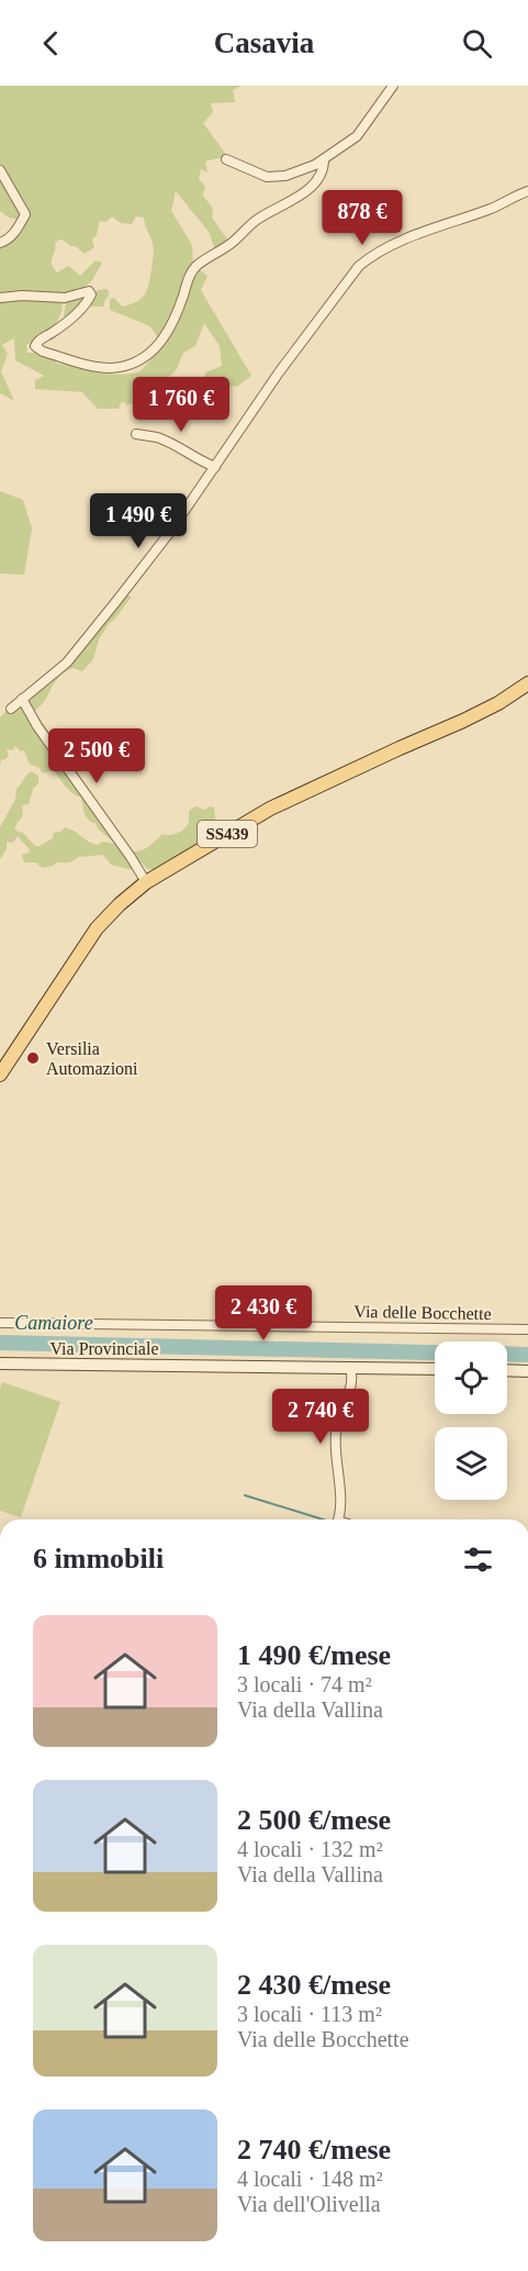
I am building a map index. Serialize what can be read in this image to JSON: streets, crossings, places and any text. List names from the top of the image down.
{
  "streets": {
    "main road": ["SS439", "Via Provinciale"],
    "street": ["Via delle Bocchette"]
  },
  "water": ["Camaiore"],
  "places": ["Versilia Automazioni"],
  "page": {
    "header": "Casavia",
    "price": [
      "878 €",
      "1 760 €",
      "1 490 €",
      "2 500 €",
      "2 430 €",
      "2 740 €"
    ],
    "heading": "6 immobili",
    "list": [
      {
        "name": "1 490 €/mese",
        "note": "3 locali · 74 m² · Via della Vallina"
      },
      {
        "name": "2 500 €/mese",
        "note": "4 locali · 132 m² · Via della Vallina"
      },
      {
        "name": "2 430 €/mese",
        "note": "3 locali · 113 m² · Via delle Bocchette"
      },
      {
        "name": "2 740 €/mese",
        "note": "4 locali · 148 m² · Via dell'Olivella"
      }
    ]
  }
}
